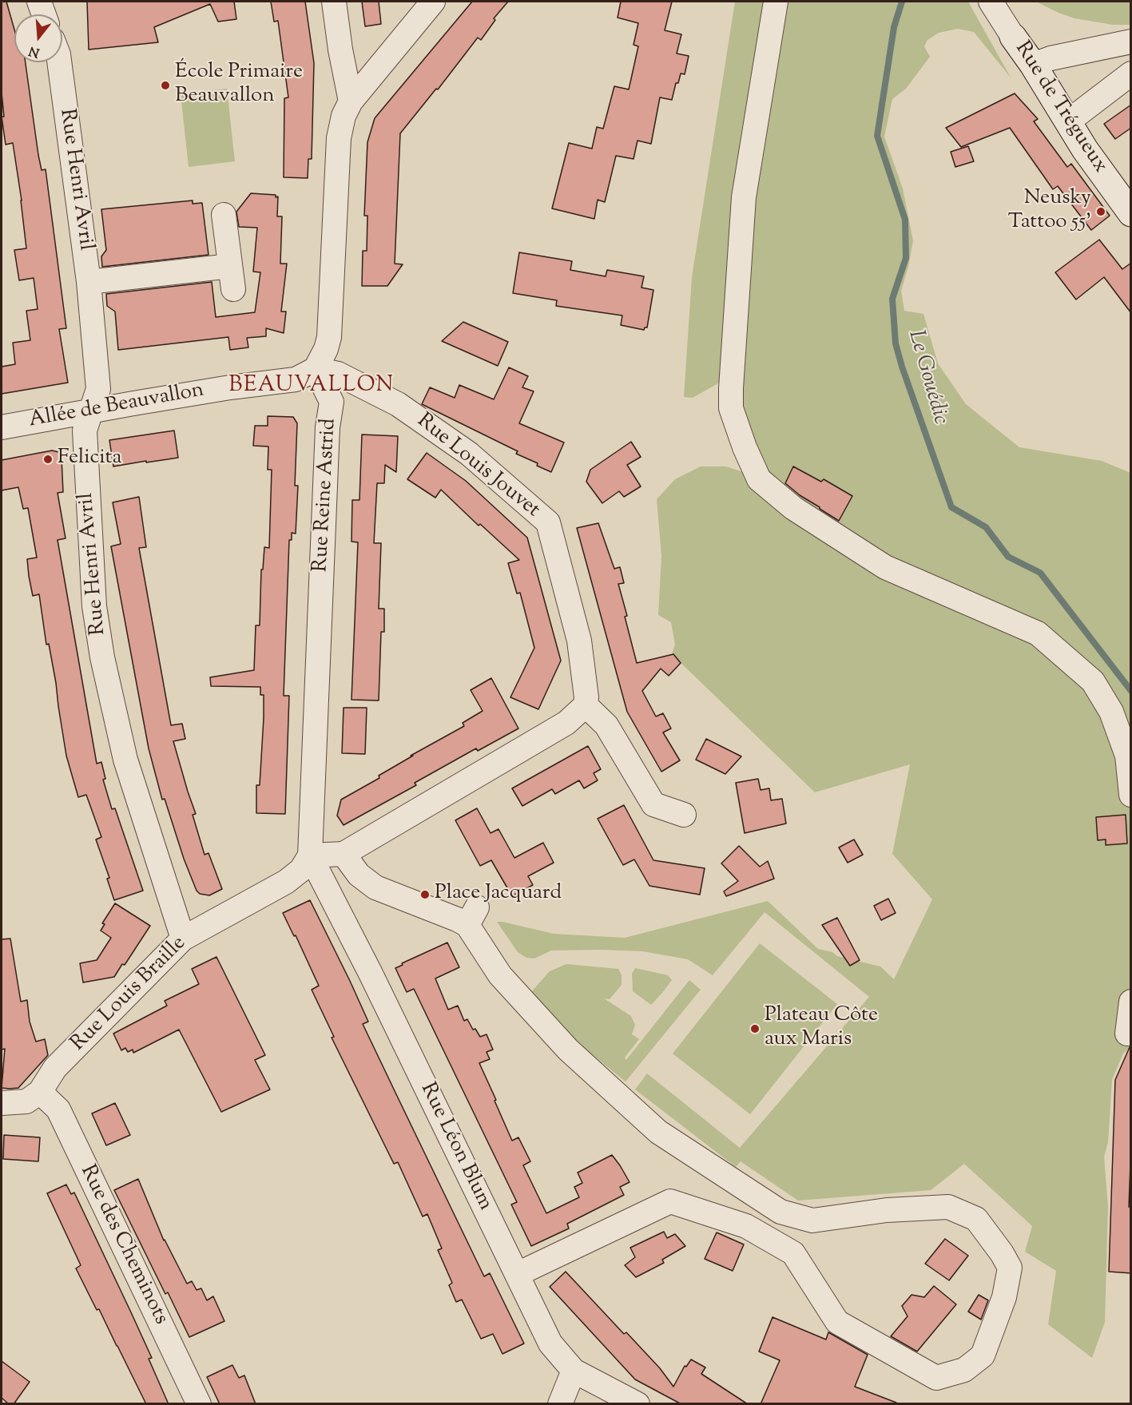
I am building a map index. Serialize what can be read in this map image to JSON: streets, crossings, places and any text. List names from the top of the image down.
{
  "streets": {
    "main road": ["Rue de Trégueux"],
    "street": [
      "Rue Henri Avril",
      "Allée de Beauvallon",
      "Rue Louis Jouvet",
      "Rue Reine Astrid",
      "Rue Louis Braille",
      "Rue Léon Blum",
      "Rue des Cheminots"
    ]
  },
  "crossings": [
    ["Rue Henri Avril", "Allée de Beauvallon"],
    ["Rue Henri Avril", "Rue Louis Braille"],
    ["Allée de Beauvallon", "Rue Louis Jouvet"],
    ["Allée de Beauvallon", "Rue Reine Astrid"],
    ["Rue Louis Jouvet", "Rue Reine Astrid"],
    ["Rue Reine Astrid", "Rue Louis Braille"],
    ["Rue Reine Astrid", "Rue Léon Blum"],
    ["Rue Louis Braille", "Rue Léon Blum"],
    ["Rue Louis Braille", "Rue des Cheminots"]
  ],
  "districts": ["BEAUVALLON"],
  "water": ["Le Gouédic"],
  "places": [
    "École Primaire Beauvallon",
    "Neusky Tattoo 55'",
    "Felicita",
    "Place Jacquard",
    "Plateau Côte aux Maris"
  ],
  "north": "bottom"
}
